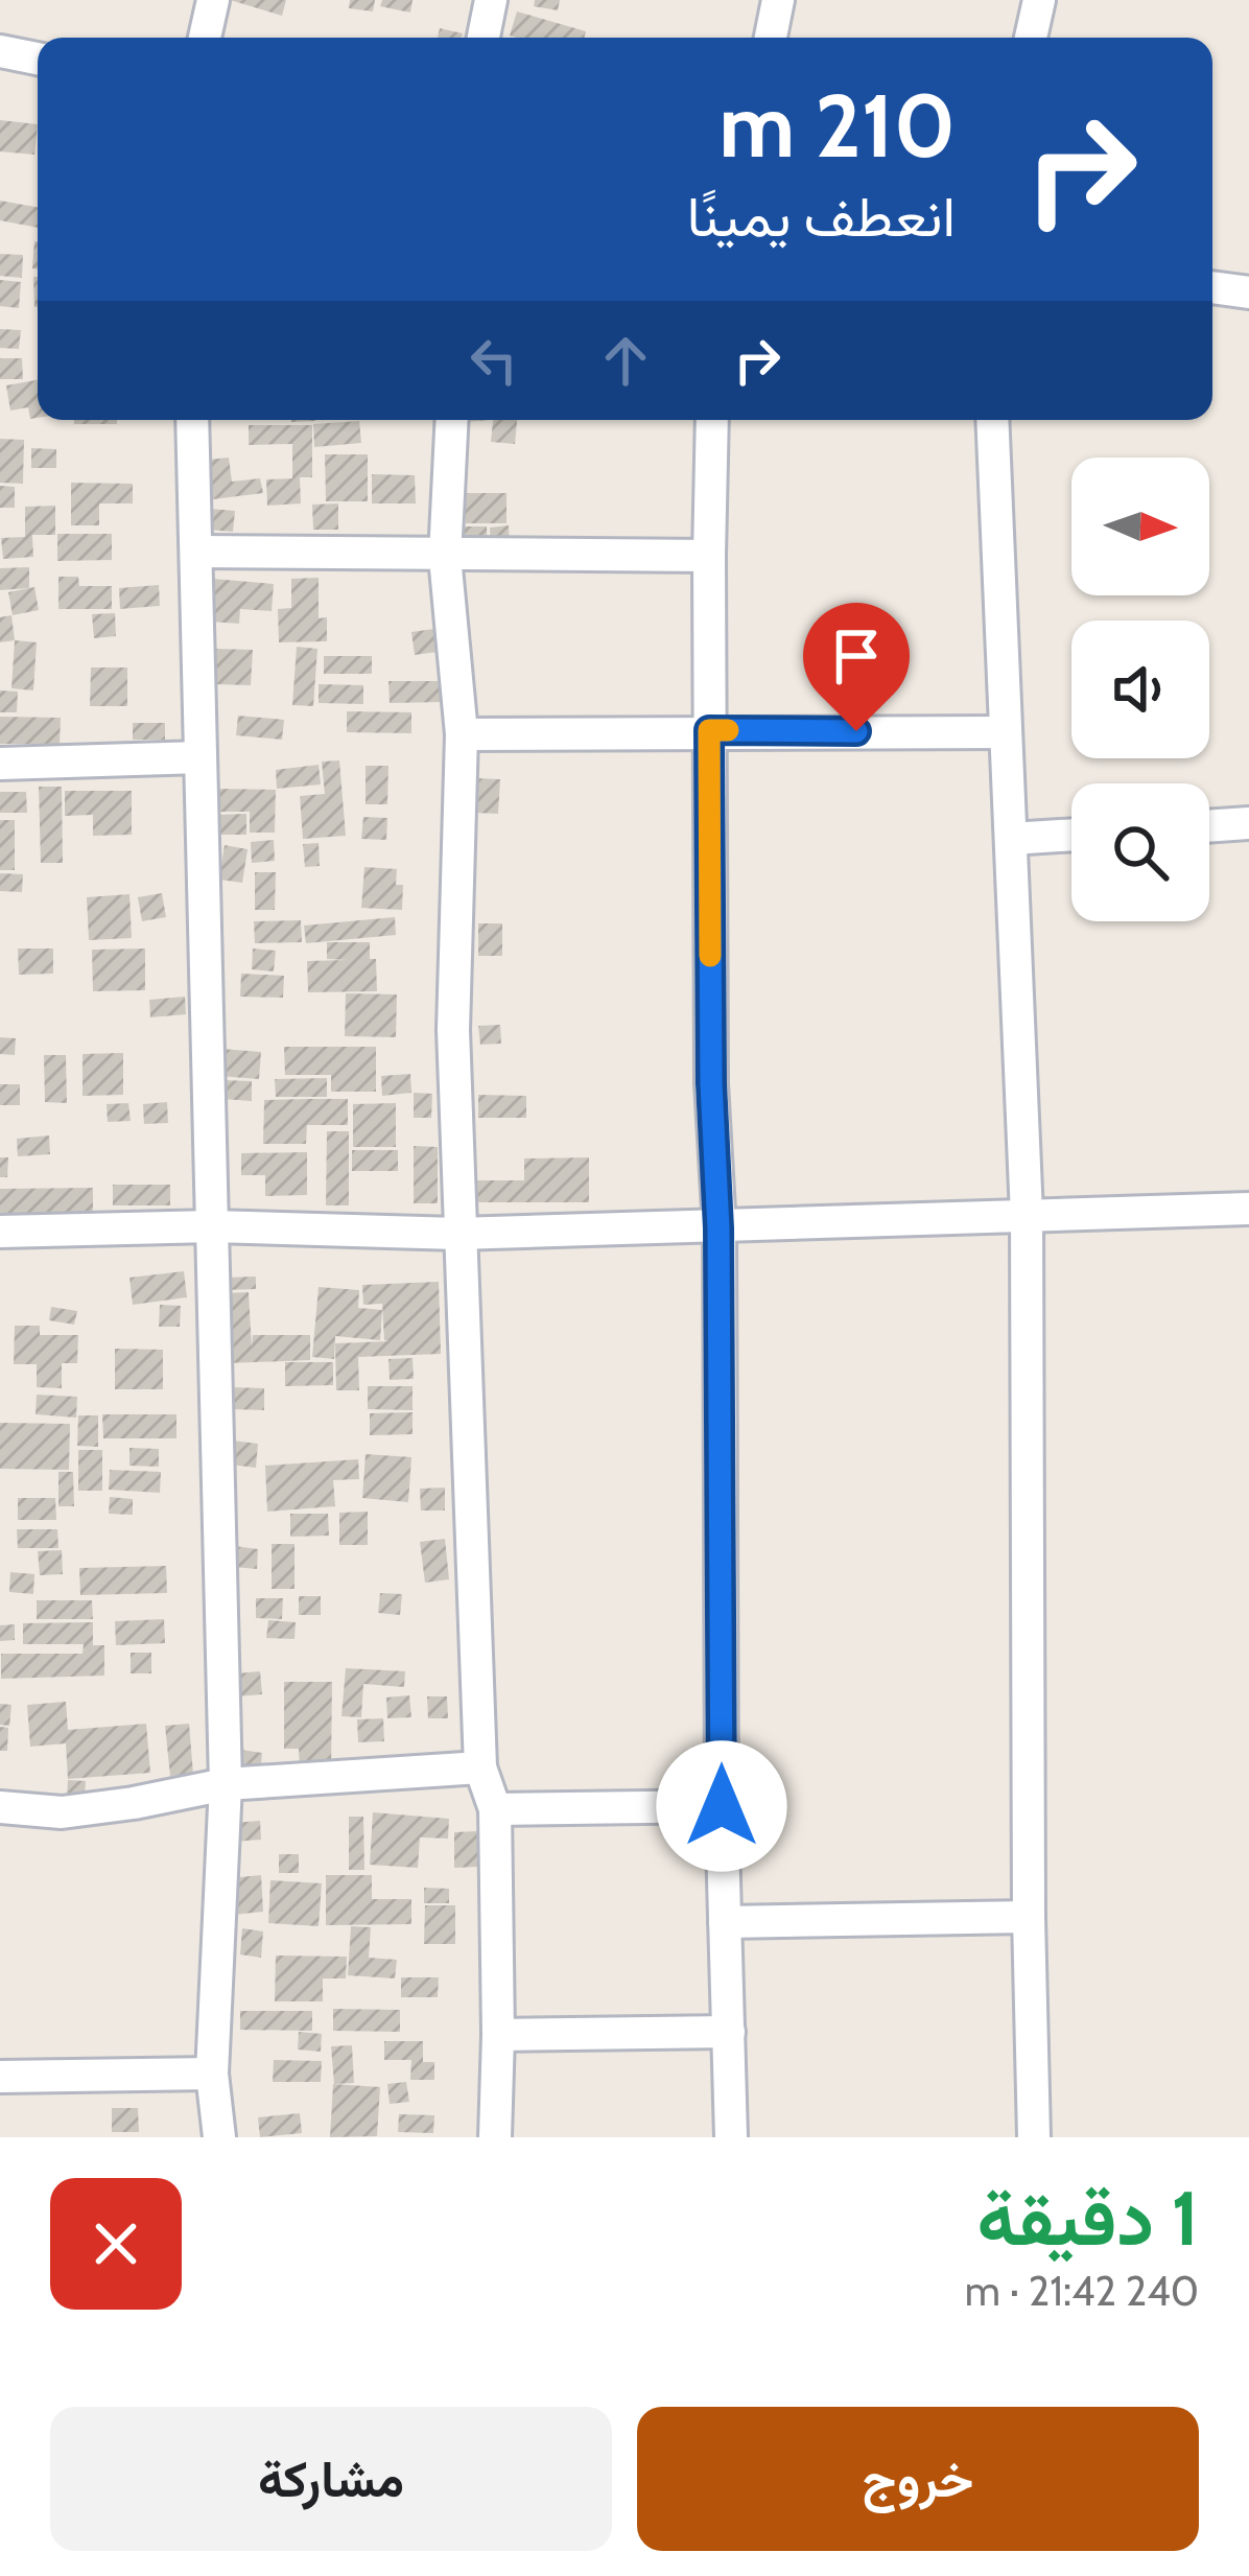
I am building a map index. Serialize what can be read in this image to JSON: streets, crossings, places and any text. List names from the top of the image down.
{
  "north": "right",
  "page": {
    "turn": ["210 m", "انعطف يمينًا"],
    "heading": ["1 دقيقة", "240 m · 21:42"],
    "buttons": ["خروج", "مشاركة"]
  }
}
